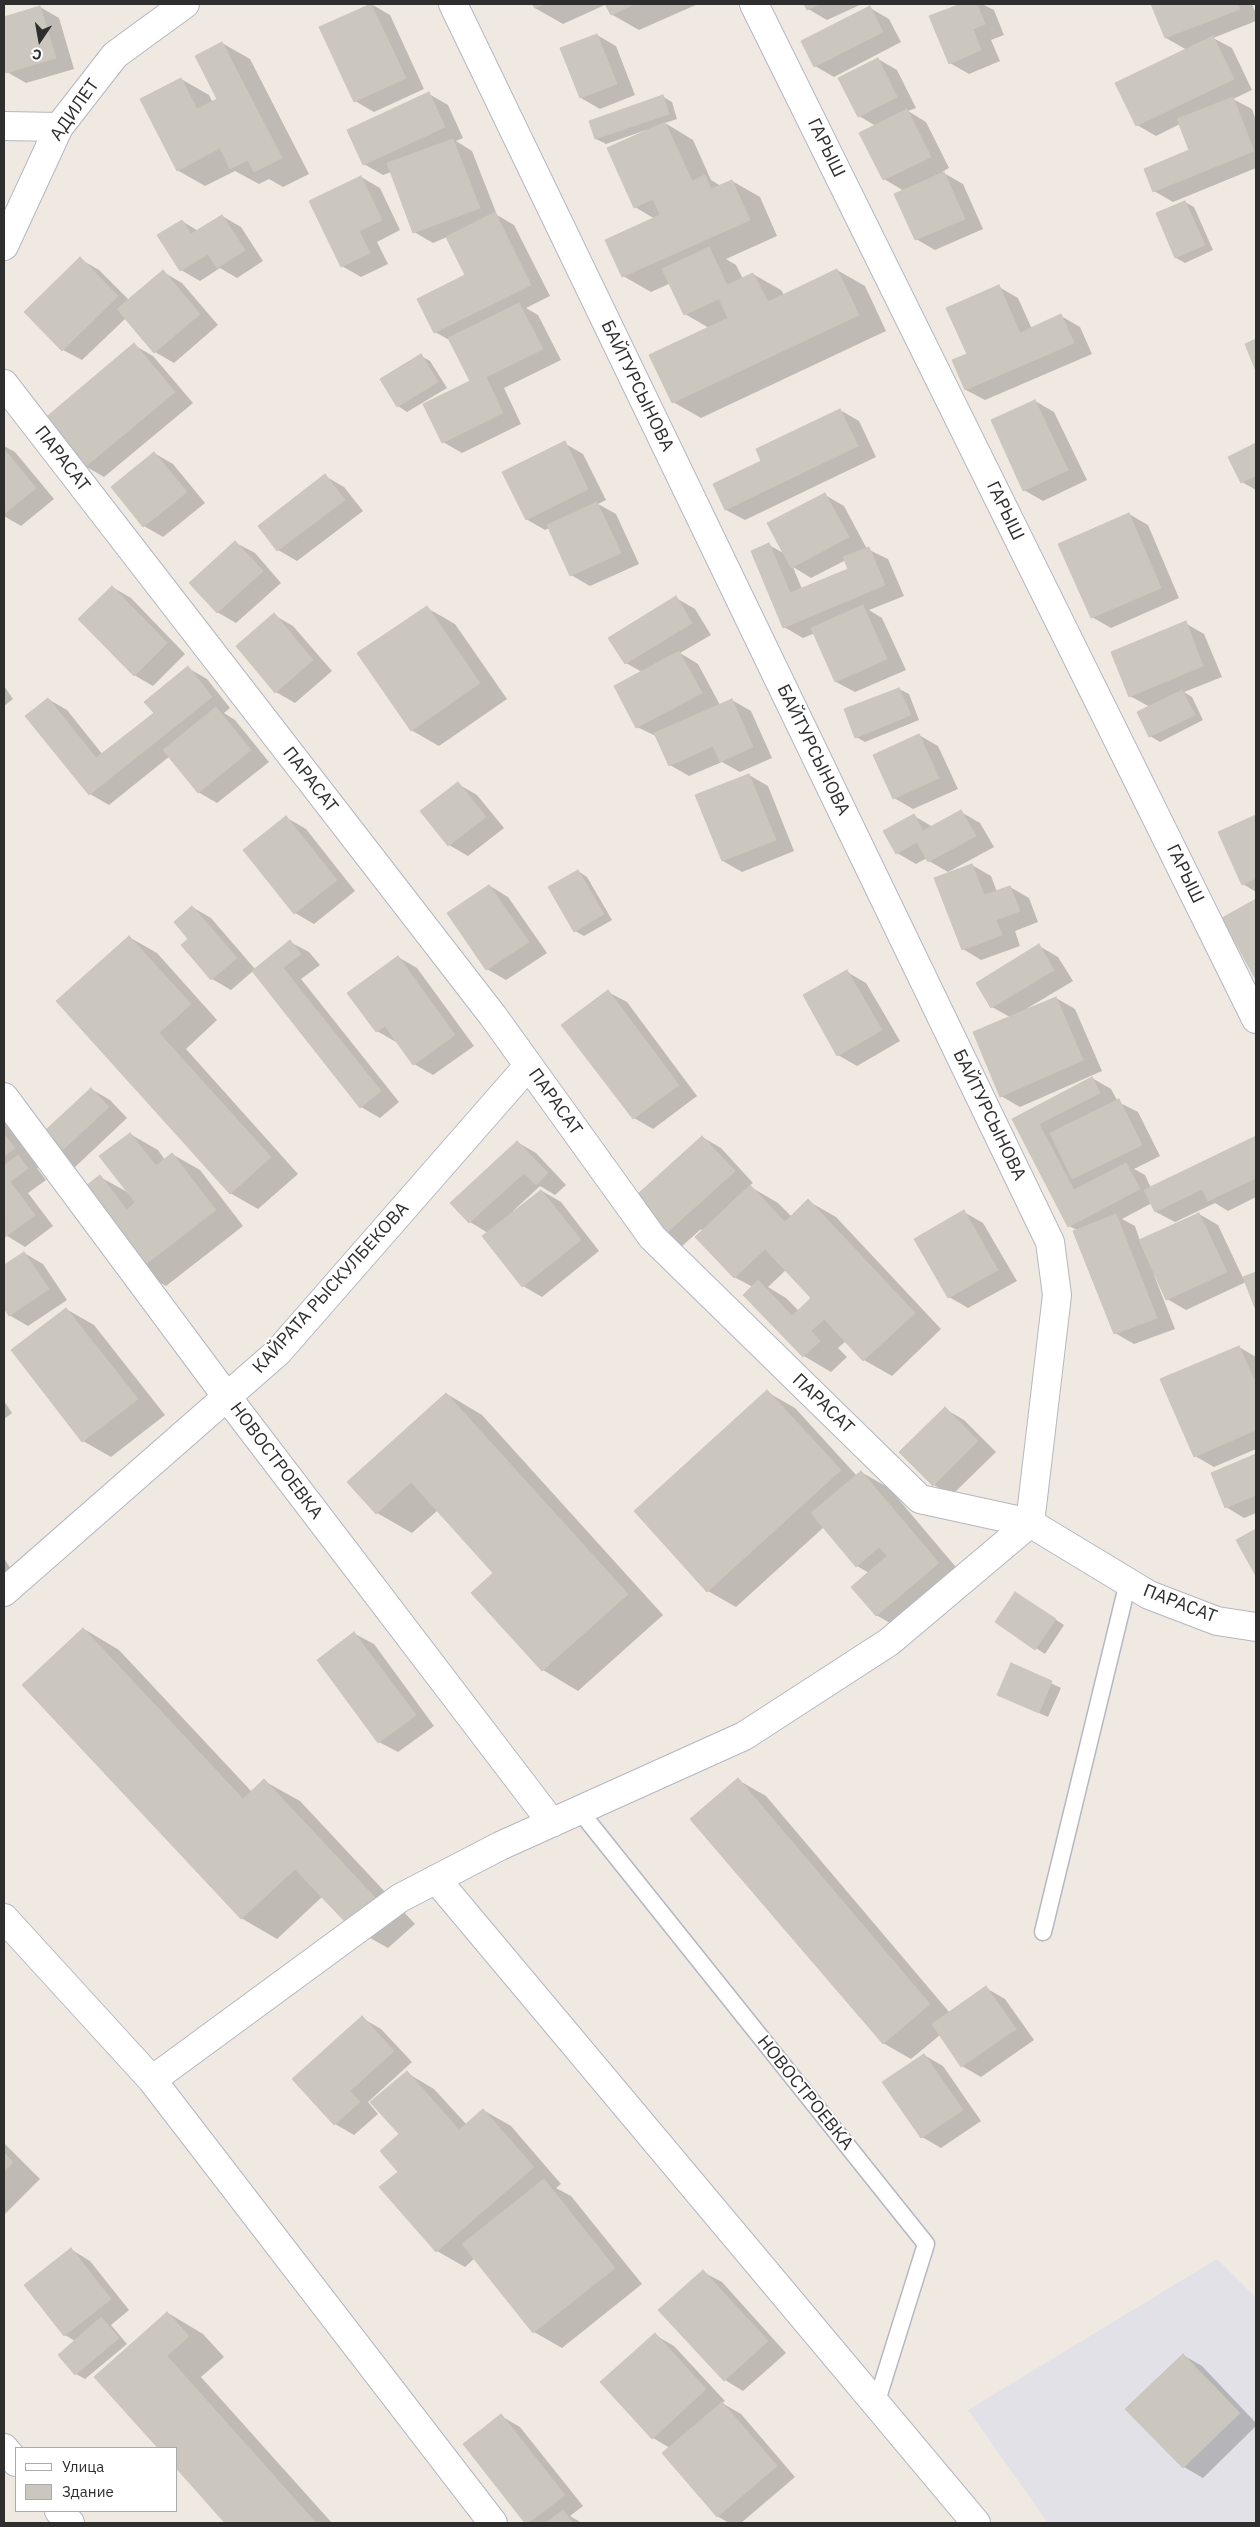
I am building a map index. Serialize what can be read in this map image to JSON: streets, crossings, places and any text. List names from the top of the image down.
{
  "streets": {
    "street": [
      "АДИЛЕТ",
      "ГАРЫШ",
      "БАЙТУРСЫНОВА",
      "ПАРАСАТ",
      "КАЙРАТА РЫСКУЛБЕКОВА",
      "НОВОСТРОЕВКА"
    ]
  },
  "crossings": [
    ["БАЙТУРСЫНОВА", "ПАРАСАТ"],
    ["ПАРАСАТ", "КАЙРАТА РЫСКУЛБЕКОВА"],
    ["КАЙРАТА РЫСКУЛБЕКОВА", "НОВОСТРОЕВКА"]
  ],
  "legend": ["Улица", "Здание"],
  "north": "bottom"
}
